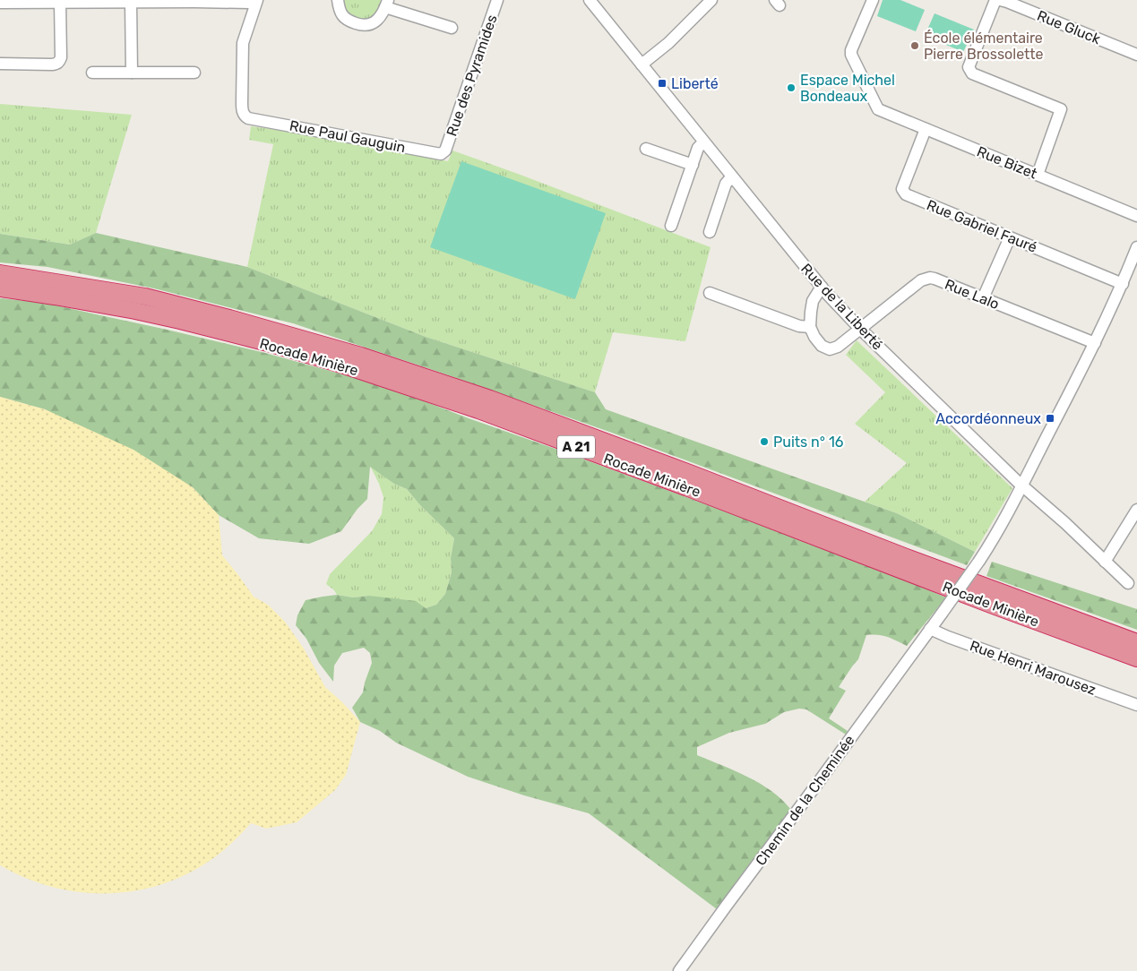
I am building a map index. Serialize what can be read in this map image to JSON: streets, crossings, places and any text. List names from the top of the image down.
{
  "streets": {
    "highway": ["Rocade Minière", "A 21"],
    "street": [
      "Rue Gluck",
      "Rue des Pyramides",
      "Rue Paul Gauguin",
      "Rue Bizet",
      "Rue Gabriel Fauré",
      "Rue Lalo",
      "Rue de la Liberté",
      "Rue Henri Marousez",
      "Chemin de la Cheminée"
    ]
  },
  "crossings": [
    ["Rue des Pyramides", "Rue Paul Gauguin"],
    ["Rue Bizet", "Rue Gabriel Fauré"],
    ["Rue Gabriel Fauré", "Chemin de la Cheminée"],
    ["Rue Lalo", "Rue de la Liberté"],
    ["Rue Lalo", "Chemin de la Cheminée"],
    ["Rue de la Liberté", "Chemin de la Cheminée"],
    ["Rue Henri Marousez", "Chemin de la Cheminée"]
  ],
  "places": {
    "other": ["École élémentaire Pierre Brossolette", "Espace Michel Bondeaux", "Puits n° 16"],
    "transit": ["Liberté", "Accordéonneux"]
  }
}
